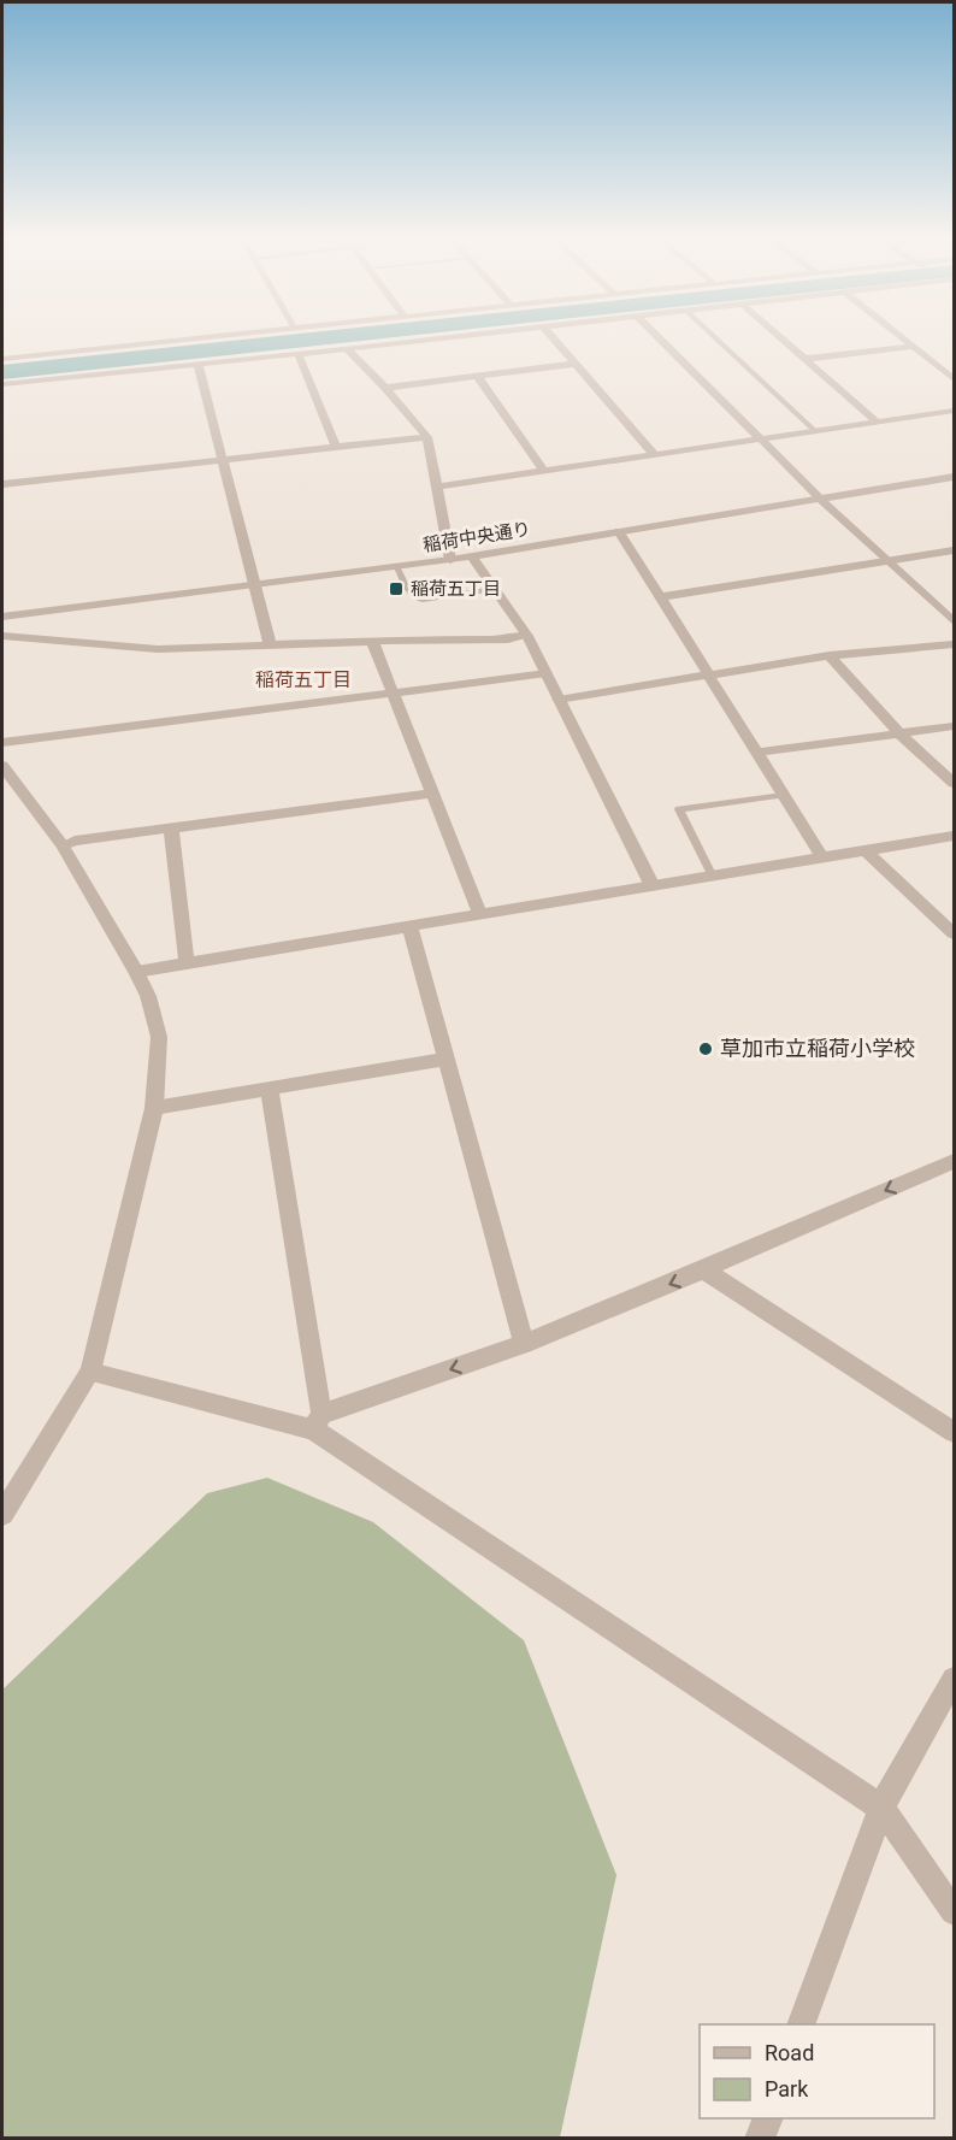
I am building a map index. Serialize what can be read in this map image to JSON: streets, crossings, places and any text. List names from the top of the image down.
{
  "streets": {
    "street": ["稲荷中央通り"]
  },
  "districts": ["稲荷五丁目"],
  "places": {
    "transit": ["稲荷五丁目"],
    "other": ["草加市立稲荷小学校"]
  },
  "legend": ["Road", "Park"]
}
